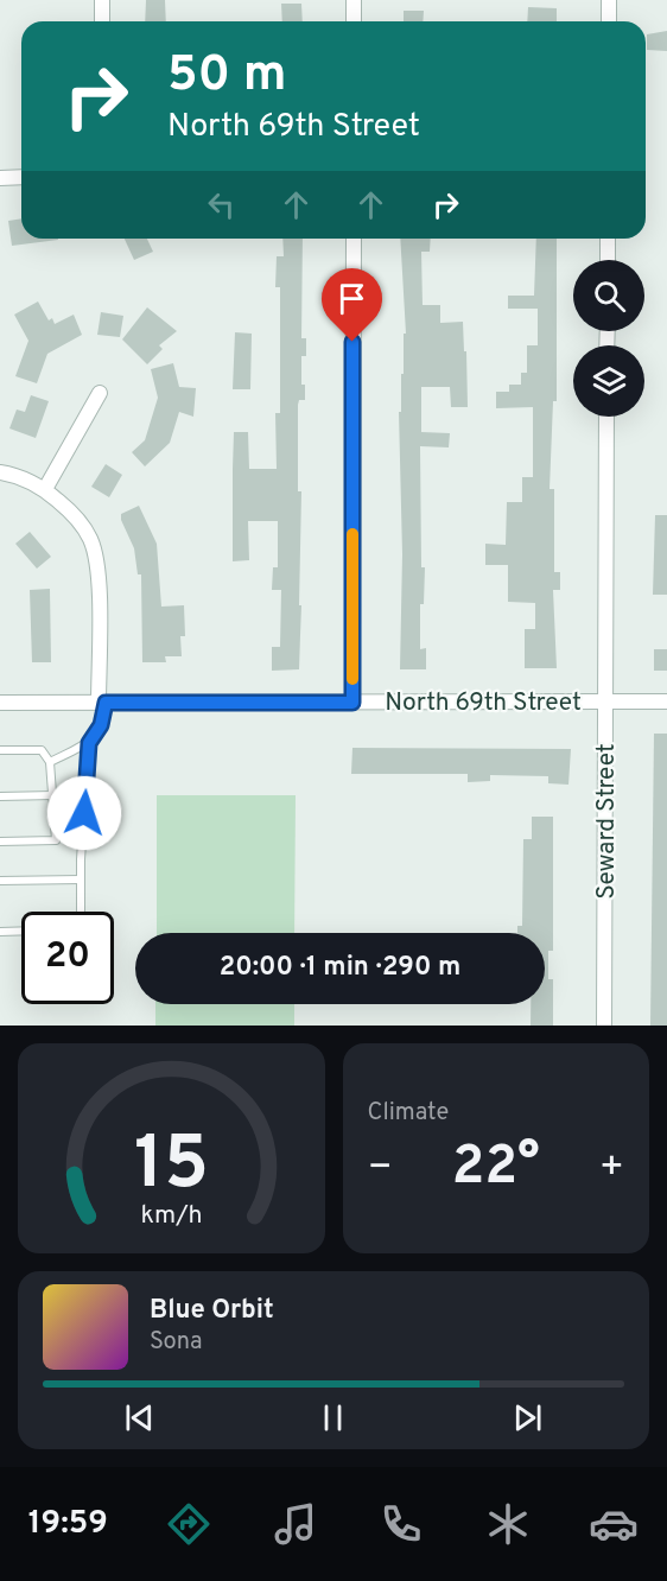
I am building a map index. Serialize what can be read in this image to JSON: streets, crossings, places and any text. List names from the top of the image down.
{
  "streets": {
    "street": ["North 69th Street", "Seward Street"]
  },
  "crossings": [
    ["North 69th Street", "Seward Street"]
  ],
  "page": {
    "turn": ["50 m", "North 69th Street"],
    "limit": "20",
    "trip": "20:00 · 1 min · 290 m",
    "tile": "Climate",
    "heat": ["−", "22°", "+"],
    "song": ["Blue Orbit", "Sona"],
    "tabs": "19:59",
    "gauge": ["15", "km/h"]
  }
}
